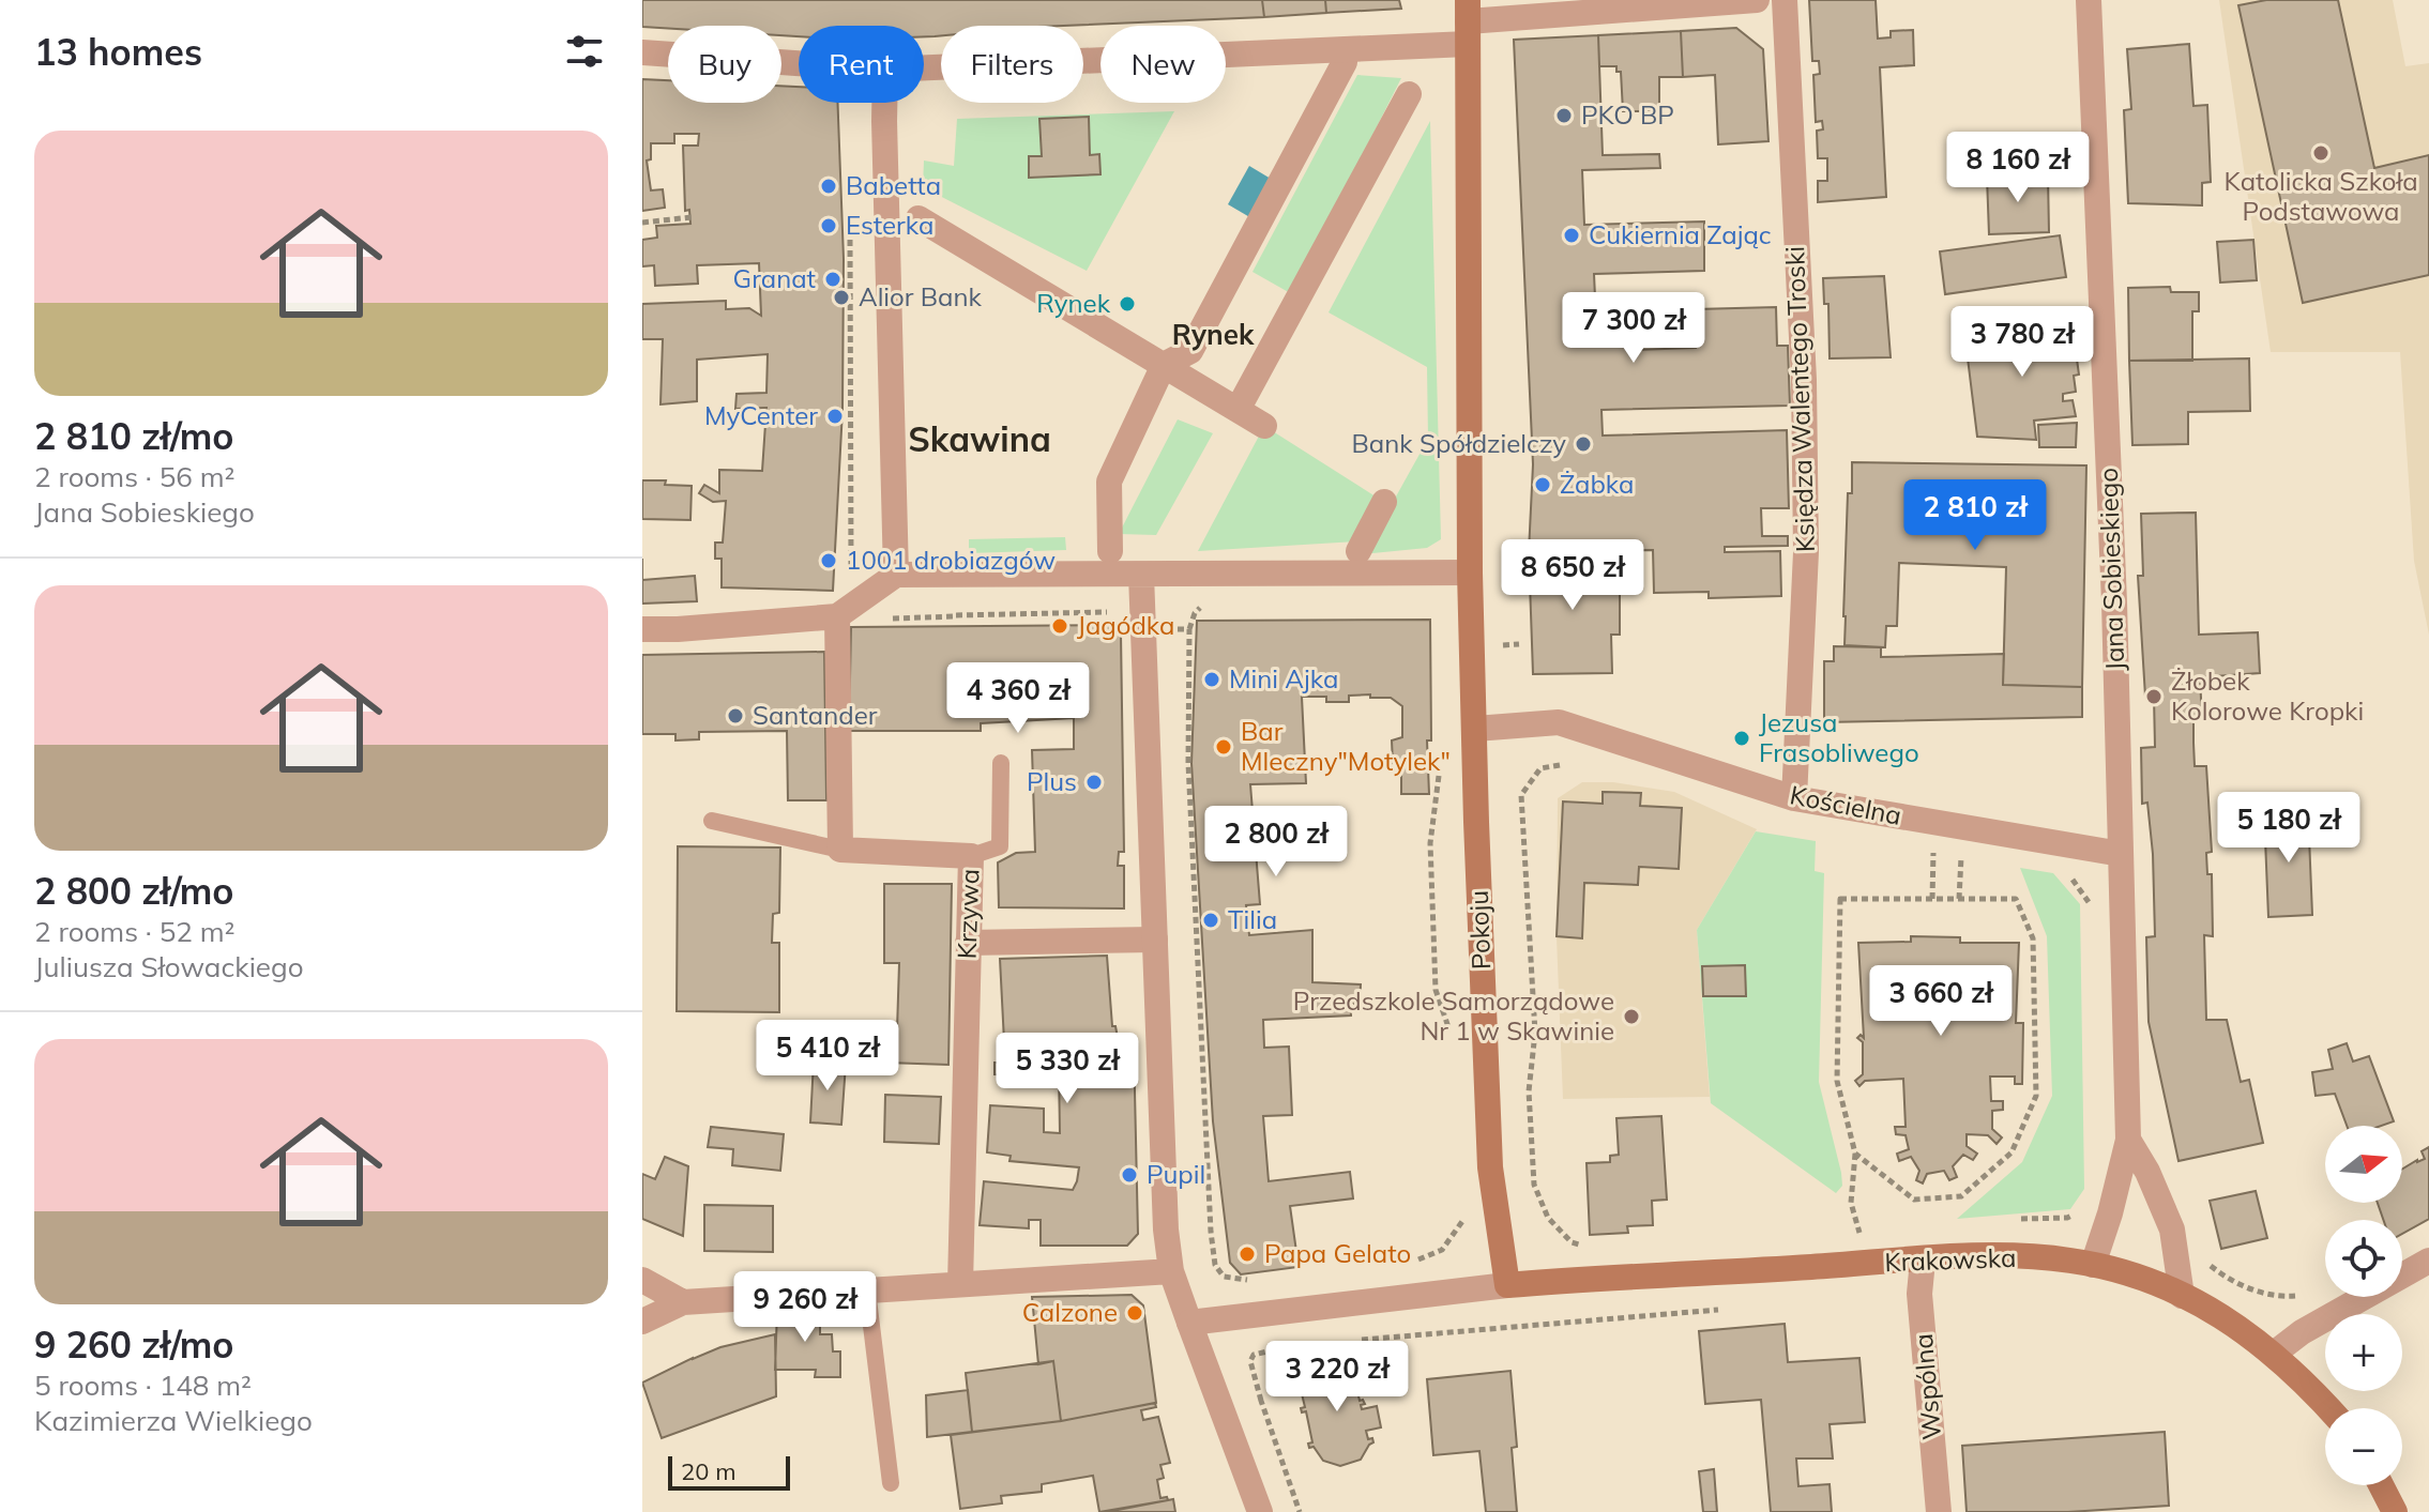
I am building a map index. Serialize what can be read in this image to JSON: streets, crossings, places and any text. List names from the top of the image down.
{
  "streets": {
    "main road": ["Pokoju", "Krakowska"],
    "street": [
      "Księdza Walentego Troski",
      "Jana Sobieskiego",
      "Kościelna",
      "Krzywa",
      "Wspólna"
    ]
  },
  "crossings": [
    ["Księdza Walentego Troski", "Kościelna"],
    ["Jana Sobieskiego", "Kościelna"],
    ["Jana Sobieskiego", "Krakowska"],
    ["Kościelna", "Pokoju"],
    ["Pokoju", "Krakowska"],
    ["Krakowska", "Wspólna"]
  ],
  "districts": ["Rynek", "Skawina"],
  "places": [
    "PKO BP",
    "Katolicka Szkoła Podstawowa",
    "Babetta",
    "Esterka",
    "Cukiernia Zając",
    "Granat",
    "Alior Bank",
    "Rynek",
    "MyCenter",
    "Bank Spółdzielczy",
    "Żabka",
    "1001 drobiazgów",
    "Jagódka",
    "Mini Ajka",
    "Żłobek Kolorowe Kropki",
    "Santander",
    "Jezusa Frasobliwego",
    "Bar Mleczny\"Motylek\"",
    "Plus",
    "Tilia",
    "Przedszkole Samorządowe Nr 1 w Skawinie",
    "Pupil",
    "Papa Gelato",
    "Calzone"
  ],
  "scale_bar": "20 m",
  "north": "right",
  "page": {
    "heading": "13 homes",
    "chip": [
      "Buy",
      "Rent",
      "Filters",
      "New"
    ],
    "list": [
      {
        "name": "2 810 zł/mo",
        "note": "2 rooms · 56 m² · Jana Sobieskiego"
      },
      {
        "name": "2 800 zł/mo",
        "note": "2 rooms · 52 m² · Juliusza Słowackiego"
      },
      {
        "name": "9 260 zł/mo",
        "note": "5 rooms · 148 m² · Kazimierza Wielkiego"
      }
    ],
    "price": [
      "8 160 zł",
      "7 300 zł",
      "3 780 zł",
      "2 810 zł",
      "8 650 zł",
      "4 360 zł",
      "5 180 zł",
      "2 800 zł",
      "3 660 zł",
      "5 410 zł",
      "5 330 zł",
      "9 260 zł",
      "3 220 zł"
    ],
    "map_buttons": ["+", "−"],
    "scale": "20 m"
  }
}
